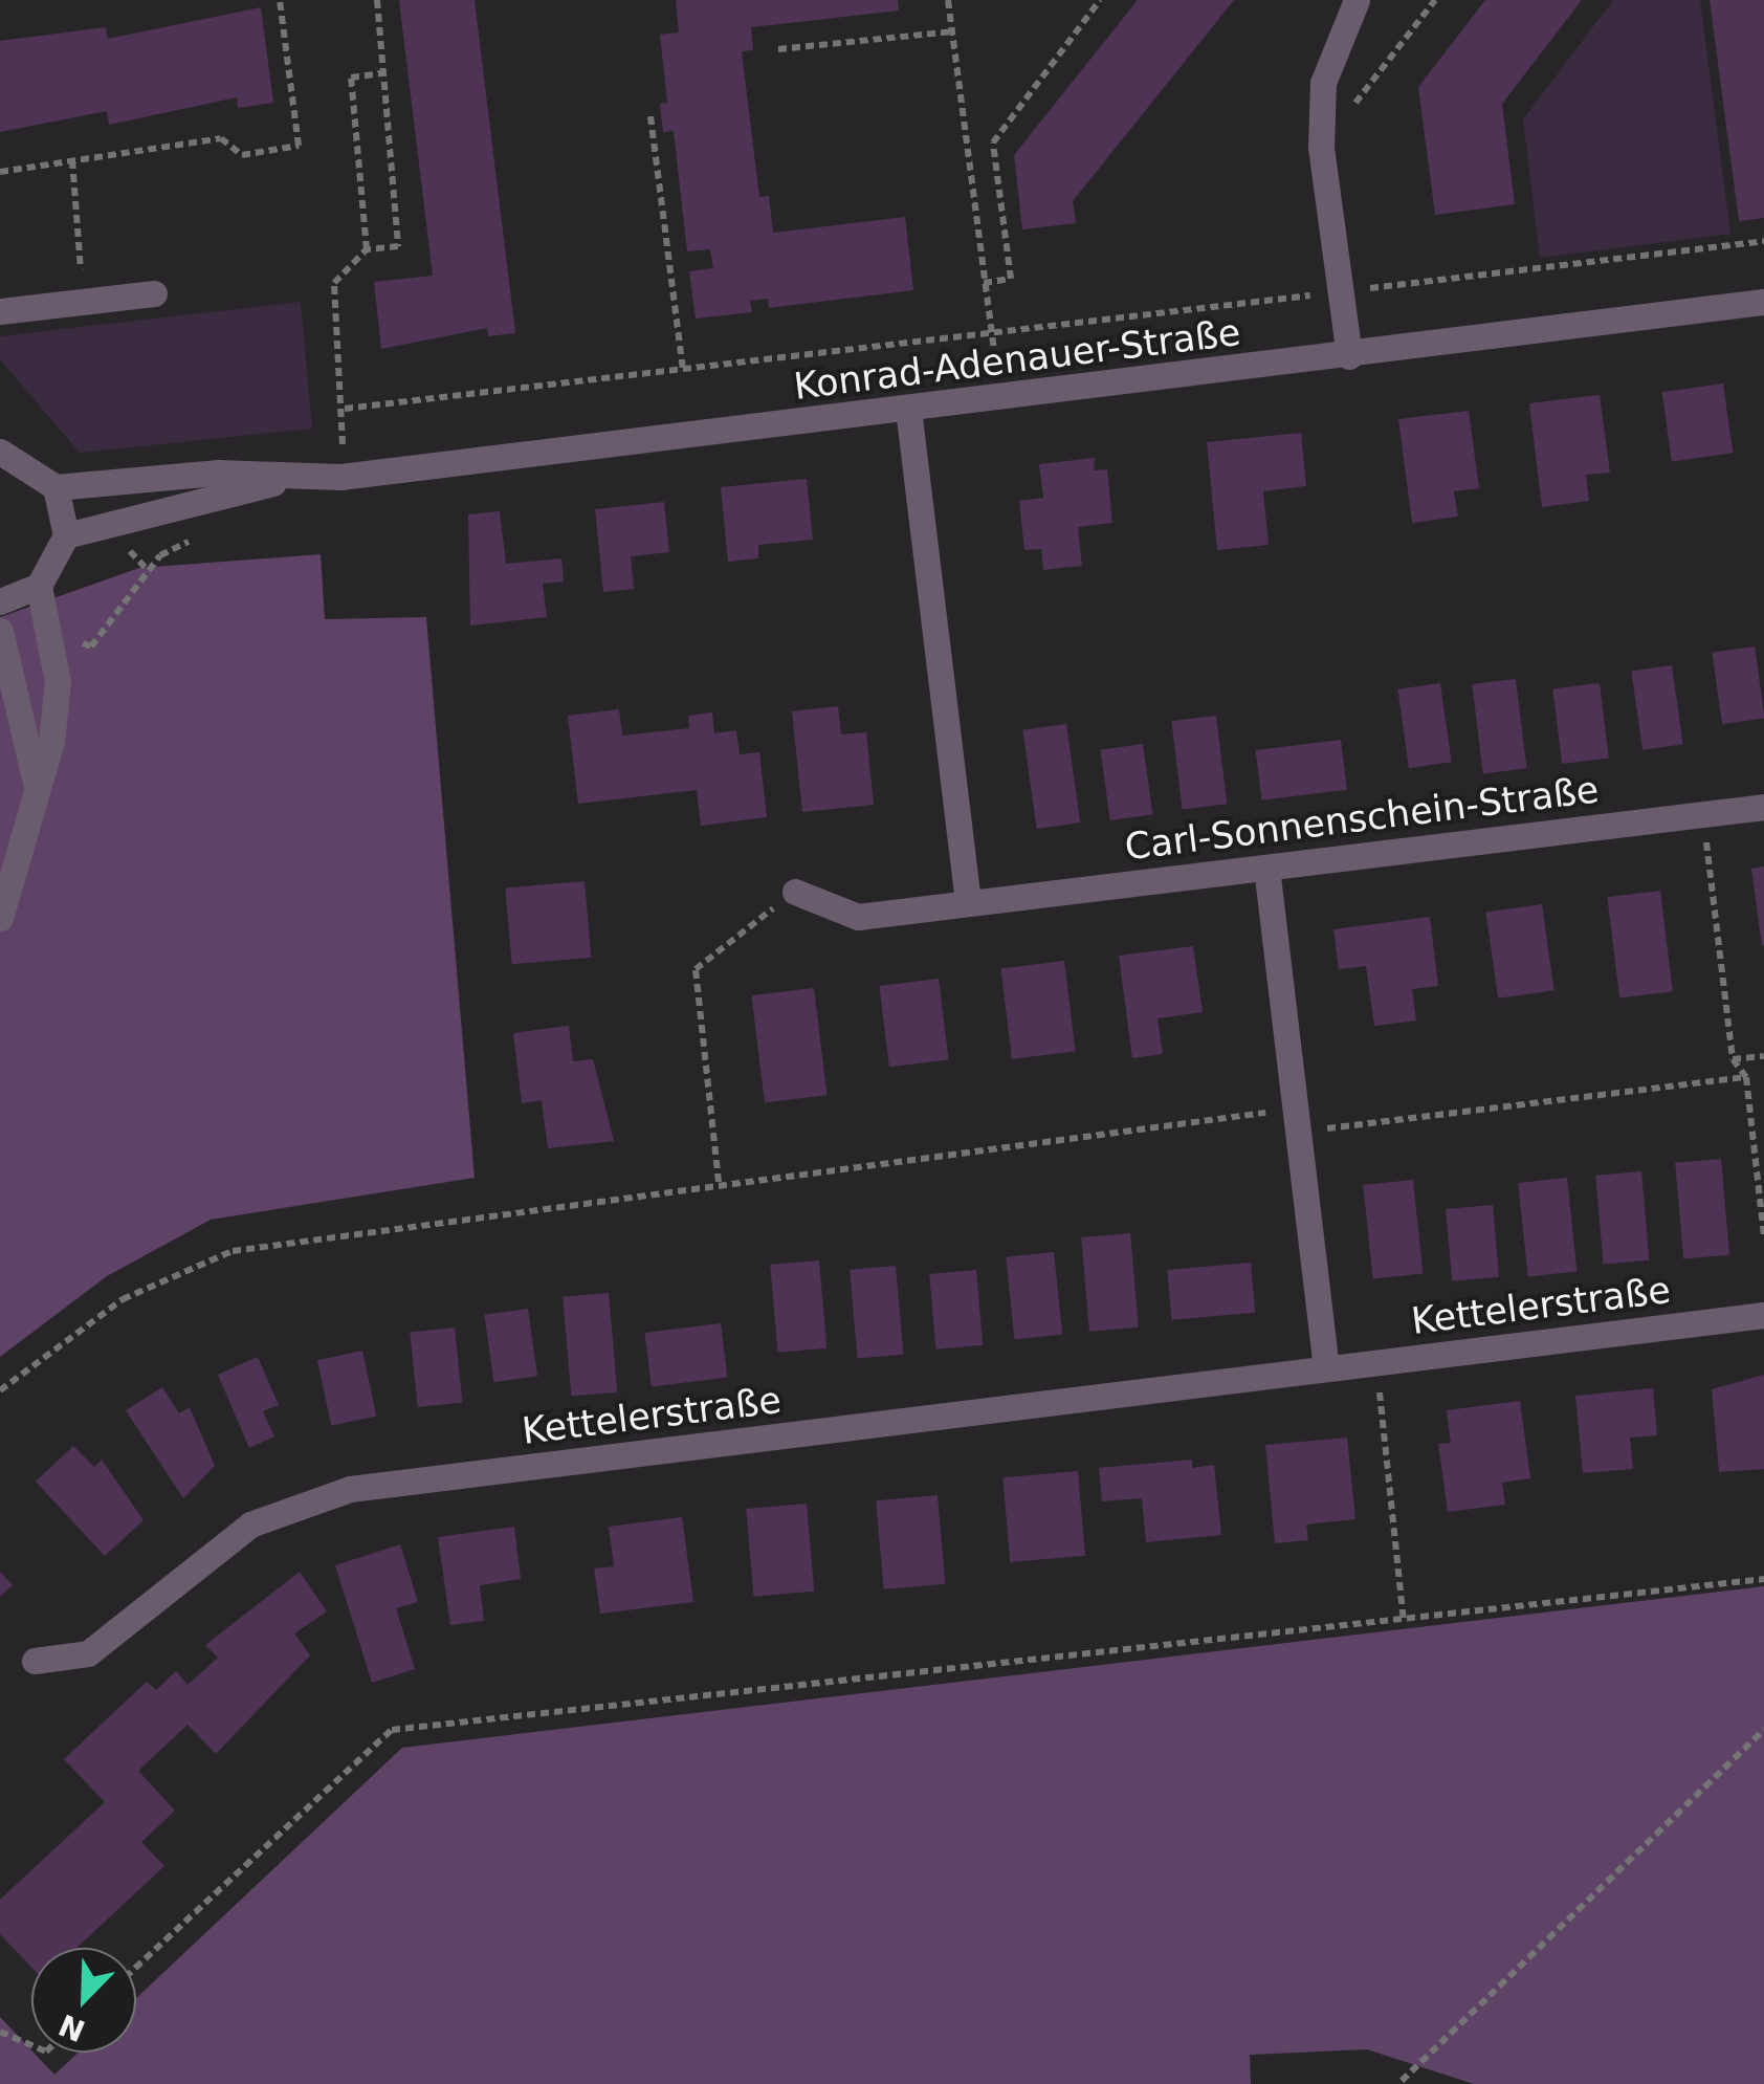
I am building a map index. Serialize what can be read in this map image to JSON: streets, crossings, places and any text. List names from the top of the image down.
{
  "streets": {
    "street": ["Konrad-Adenauer-Straße", "Carl-Sonnenschein-Straße", "Kettelerstraße"]
  },
  "north": "bottom left"
}
